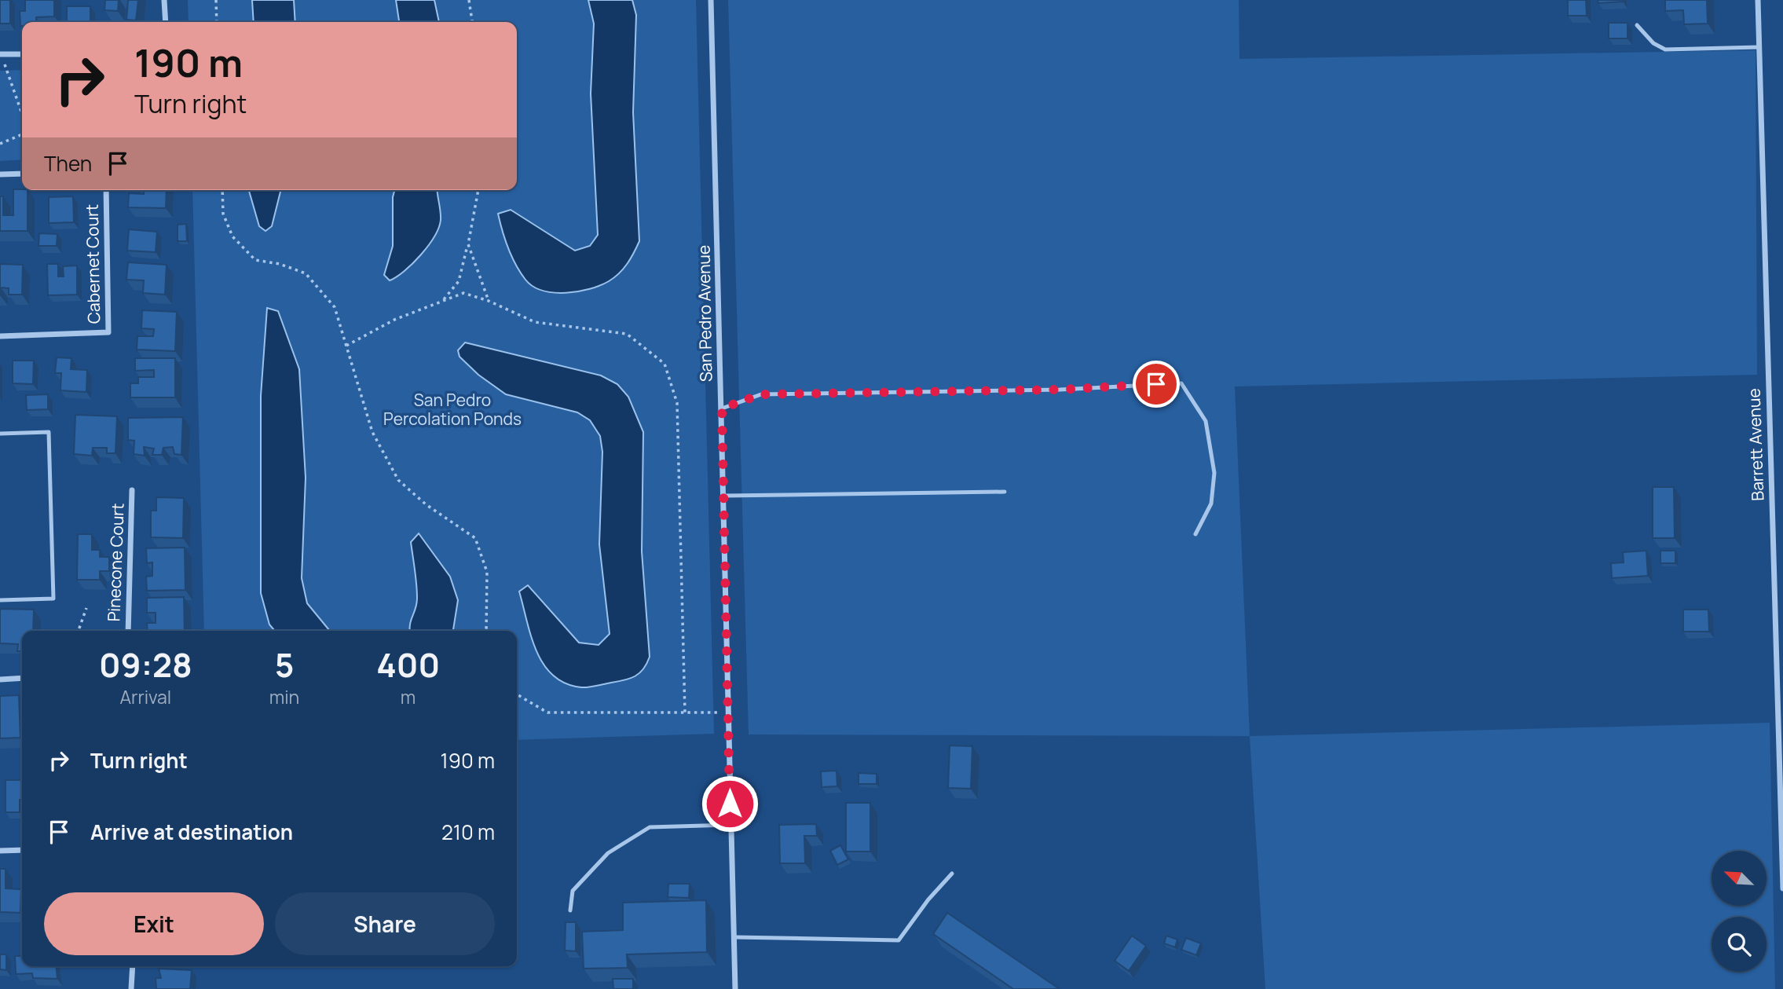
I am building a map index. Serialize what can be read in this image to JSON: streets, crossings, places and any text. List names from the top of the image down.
{
  "streets": {
    "street": [
      "Cabernet Court",
      "San Pedro Avenue",
      "Barrett Avenue",
      "Pinecone Court"
    ]
  },
  "parks": ["San Pedro Percolation Ponds"],
  "north": "top left",
  "page": {
    "turn": ["190 m", "Turn right"],
    "then": "Then",
    "eta": [
      "09:28",
      "Arrival",
      "5",
      "min",
      "400",
      "m"
    ],
    "list": [
      {
        "name": "Turn right",
        "value": "190 m"
      },
      {
        "name": "Arrive at destination",
        "value": "210 m"
      }
    ],
    "buttons": ["Exit", "Share"]
  }
}
